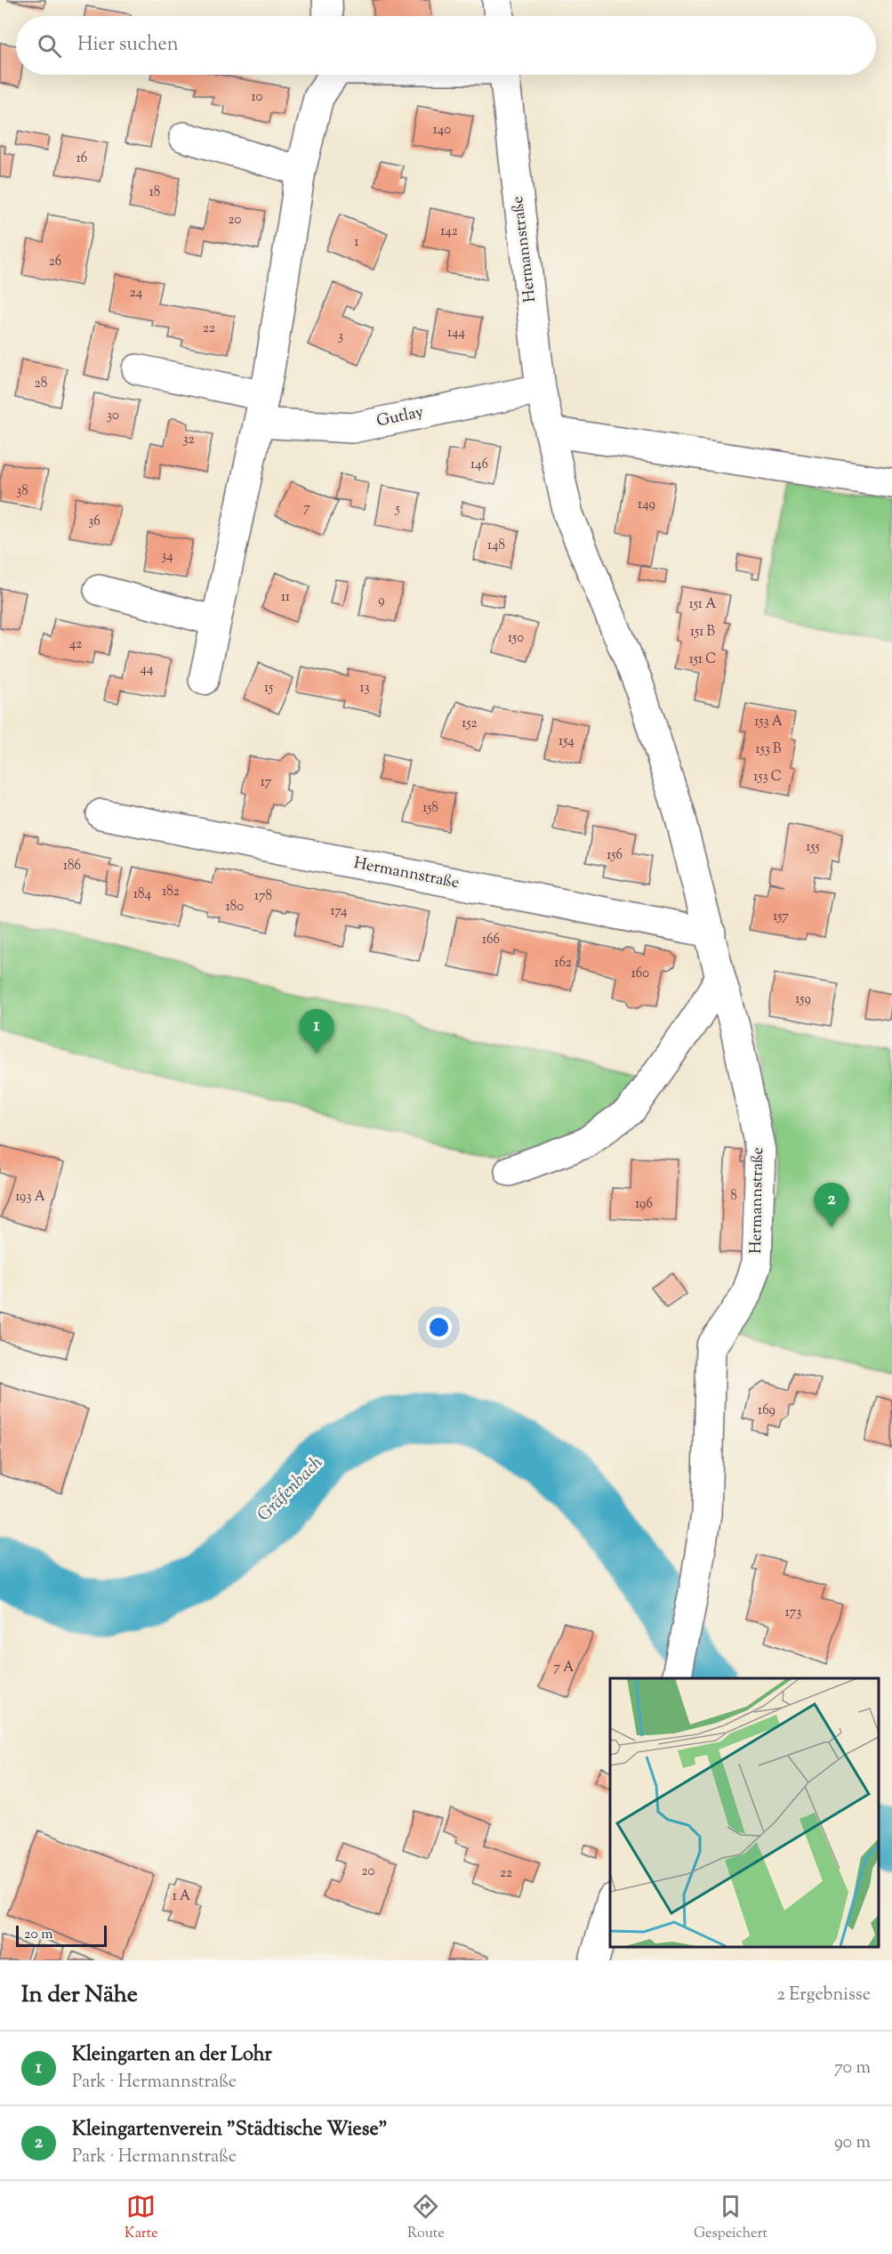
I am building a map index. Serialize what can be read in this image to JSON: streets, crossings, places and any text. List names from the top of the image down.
{
  "streets": {
    "street": ["Hermannstraße", "Gutlay"]
  },
  "crossings": [
    ["Hermannstraße", "Gutlay"]
  ],
  "water": ["Gräfenbach"],
  "house_numbers": [
    "10",
    "140",
    "16",
    "18",
    "20",
    "142",
    "1",
    "26",
    "24",
    "22",
    "144",
    "3",
    "28",
    "30",
    "32",
    "146",
    "38",
    "149",
    "7",
    "5",
    "36",
    "148",
    "34",
    "11",
    "9",
    "151 A",
    "151 B",
    "150",
    "42",
    "151 C",
    "44",
    "15",
    "13",
    "153 A",
    "152",
    "154",
    "153 B",
    "153 C",
    "17",
    "158",
    "155",
    "156",
    "186",
    "182",
    "184",
    "178",
    "180",
    "174",
    "157",
    "166",
    "162",
    "160",
    "159",
    "8",
    "193 A",
    "196",
    "169",
    "173",
    "7 A",
    "20",
    "22",
    "1 A"
  ],
  "scale_bar": "20 m",
  "page": {
    "search": "Hier suchen",
    "pins": ["1", "2"],
    "scale": "20 m",
    "heading": ["In der Nähe", "2 Ergebnisse"],
    "list": [
      {
        "mark": "1",
        "name": "Kleingarten an der Lohr",
        "note": "Park · Hermannstraße",
        "value": "70 m"
      },
      {
        "mark": "2",
        "name": "Kleingartenverein \"Städtische Wiese\"",
        "note": "Park · Hermannstraße",
        "value": "90 m"
      }
    ],
    "nav": ["Karte", "Route", "Gespeichert"]
  }
}
